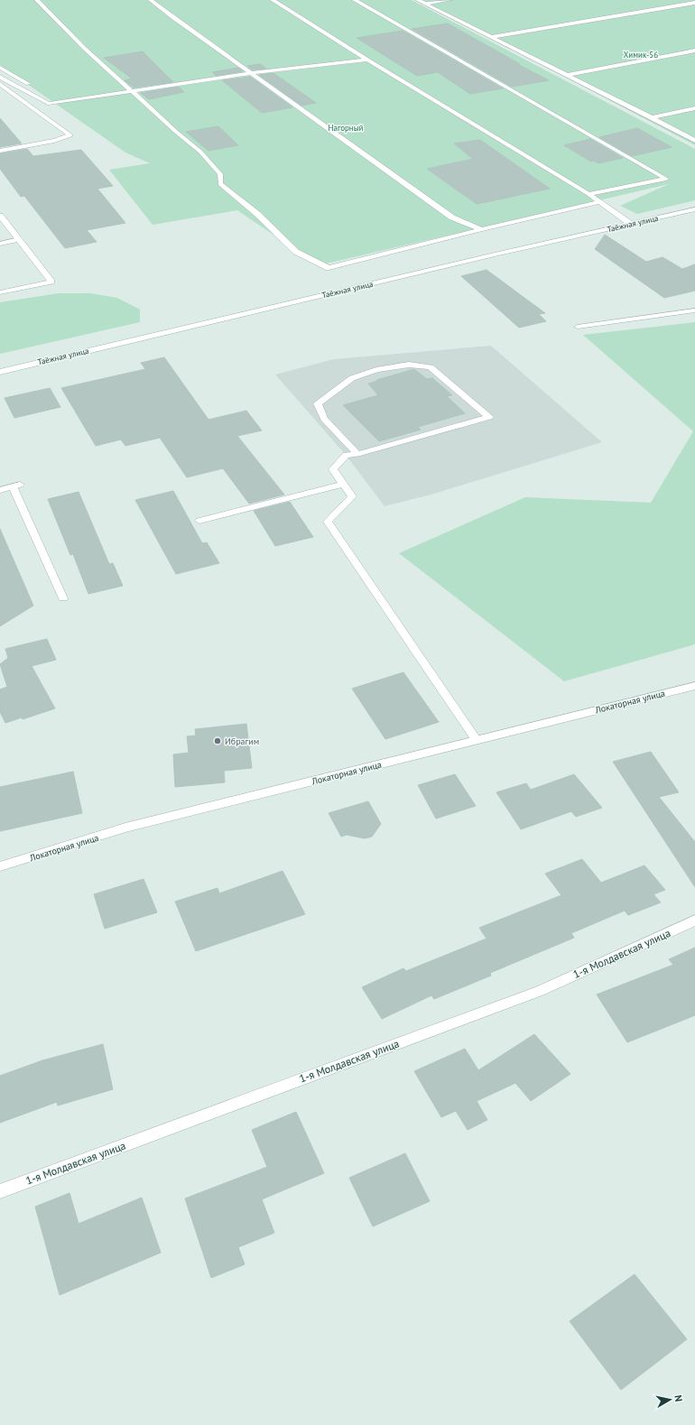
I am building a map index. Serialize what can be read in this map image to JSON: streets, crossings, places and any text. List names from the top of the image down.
{
  "streets": {
    "street": ["Таёжная улица", "Локаторная улица", "1-я Молдавская улица"]
  },
  "parks": ["Химик-56", "Нагорный"],
  "places": ["Ибрагим"],
  "north": "right"
}
